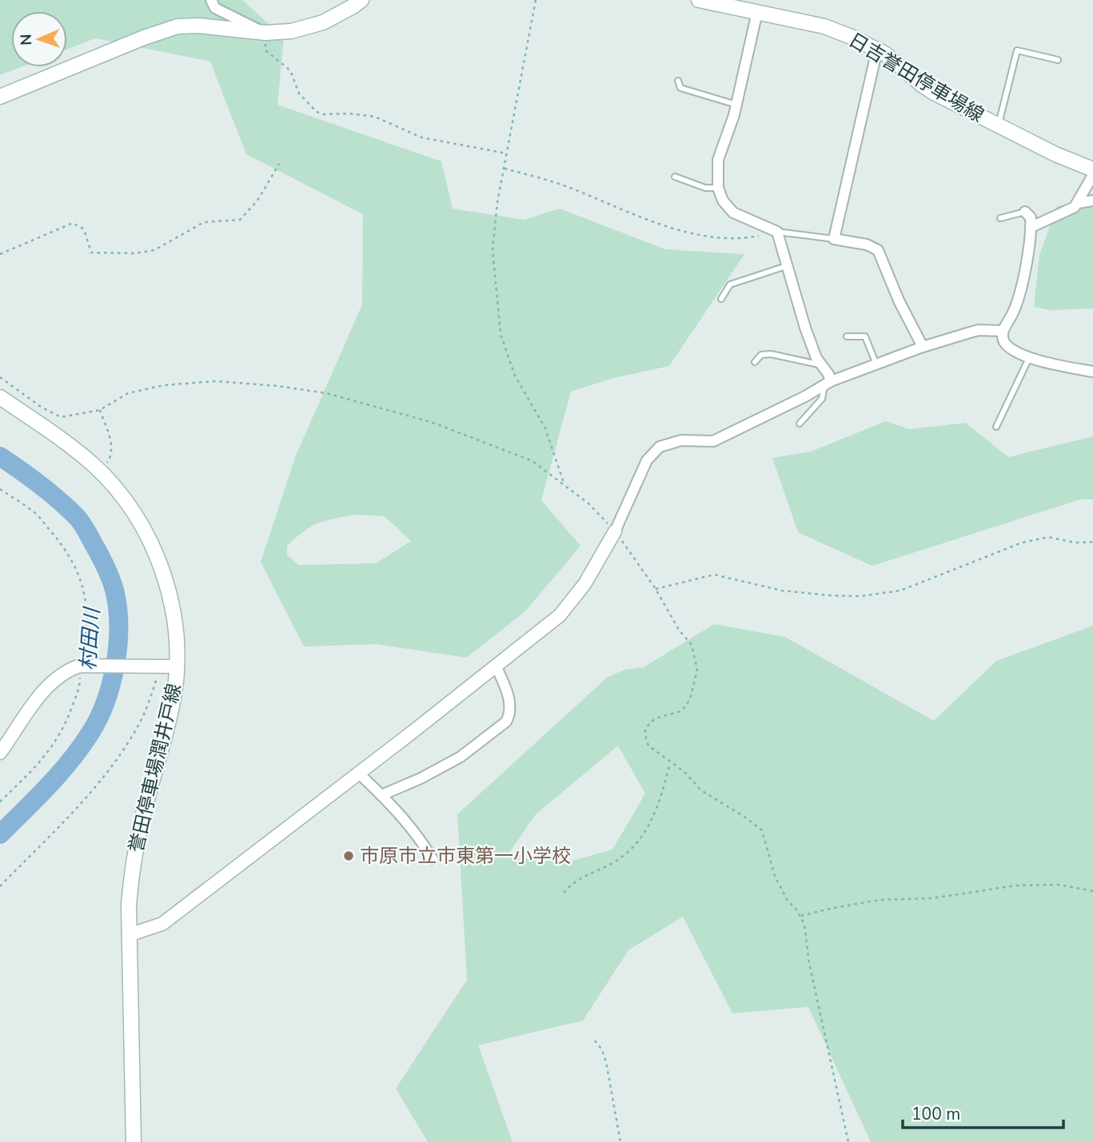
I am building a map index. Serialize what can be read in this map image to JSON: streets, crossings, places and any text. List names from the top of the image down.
{
  "streets": {
    "main road": ["日吉誉田停車場線", "誉田停車場潤井戸線"]
  },
  "water": ["村田川"],
  "places": ["市原市立市東第一小学校"],
  "scale_bar": "100 m",
  "north": "left"
}
